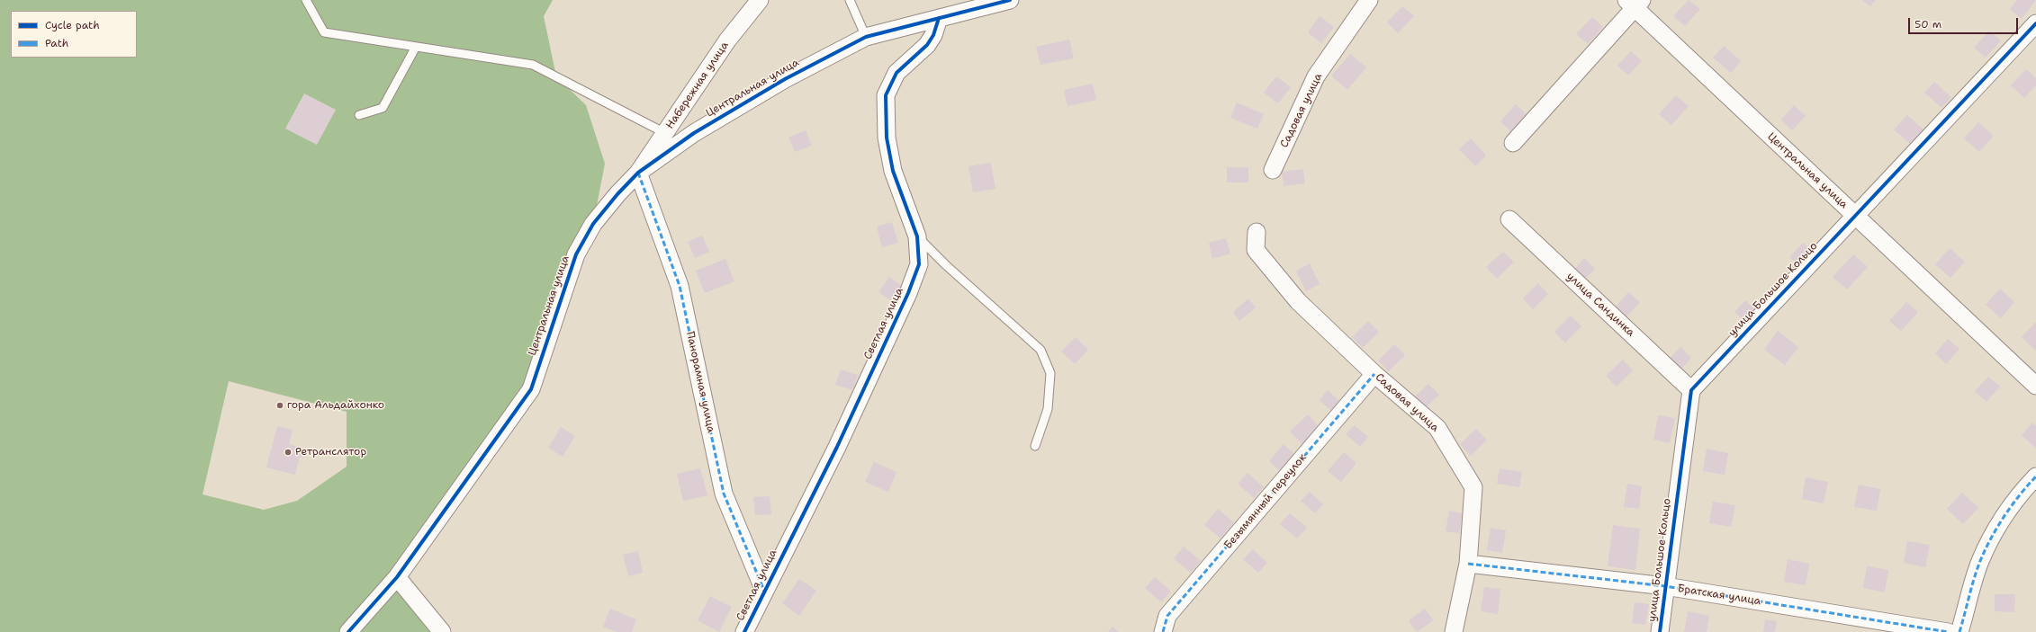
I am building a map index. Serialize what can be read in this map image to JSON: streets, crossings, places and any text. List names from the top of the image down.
{
  "streets": {
    "street": [
      "Набережная улица",
      "Центральная улица",
      "Садовая улица",
      "улица Большое Кольцо",
      "улица Сандинка",
      "Светлая улица",
      "Панорамная улица",
      "Безымянный переулок",
      "Братская улица"
    ]
  },
  "crossings": [
    ["Набережная улица", "Центральная улица"],
    ["Набережная улица", "Панорамная улица"],
    ["Центральная улица", "улица Большое Кольцо"],
    ["Центральная улица", "Светлая улица"],
    ["Центральная улица", "Панорамная улица"],
    ["Садовая улица", "Безымянный переулок"],
    ["Садовая улица", "Братская улица"],
    ["улица Большое Кольцо", "улица Сандинка"],
    ["улица Большое Кольцо", "Братская улица"],
    ["Светлая улица", "Панорамная улица"]
  ],
  "places": ["гора Альдайхонко", "Ретранслятор"],
  "legend": ["Cycle path", "Path"],
  "scale_bar": "50 m"
}
